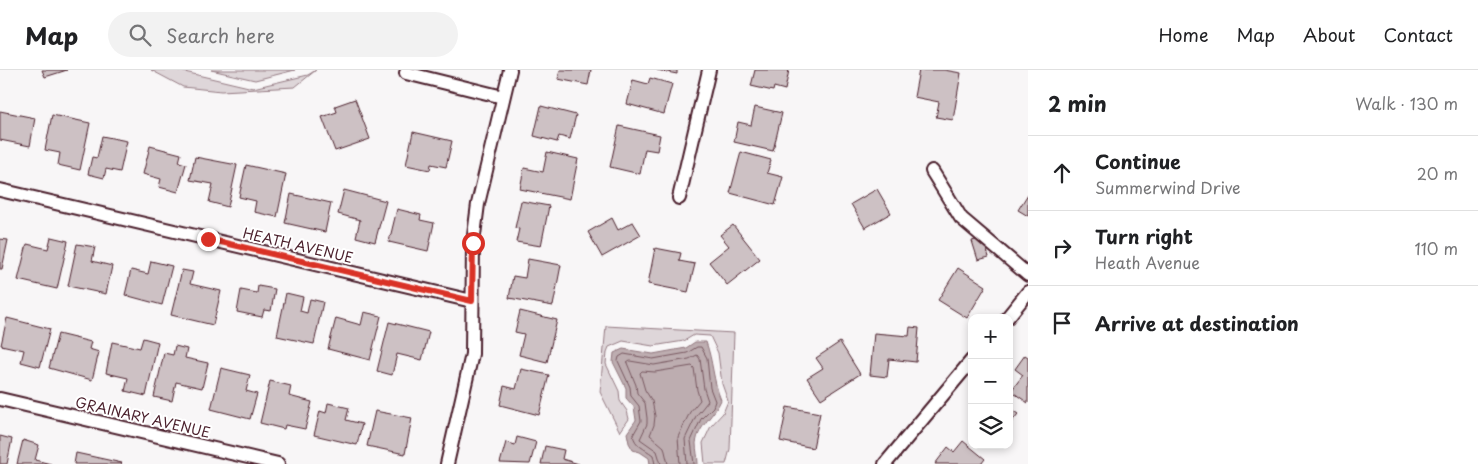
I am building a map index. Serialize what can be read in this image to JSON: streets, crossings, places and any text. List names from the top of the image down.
{
  "streets": {
    "street": ["HEATH AVENUE", "GRAINARY AVENUE"]
  },
  "page": {
    "header": "Map",
    "search": "Search here",
    "nav": [
      "Home",
      "Map",
      "About",
      "Contact"
    ],
    "heading": ["2 min", "Walk · 130 m"],
    "list": [
      ["Continue", "Summerwind Drive", "20 m"],
      ["Turn right", "Heath Avenue", "110 m"],
      "Arrive at destination"
    ],
    "map_buttons": ["+", "−"]
  }
}
